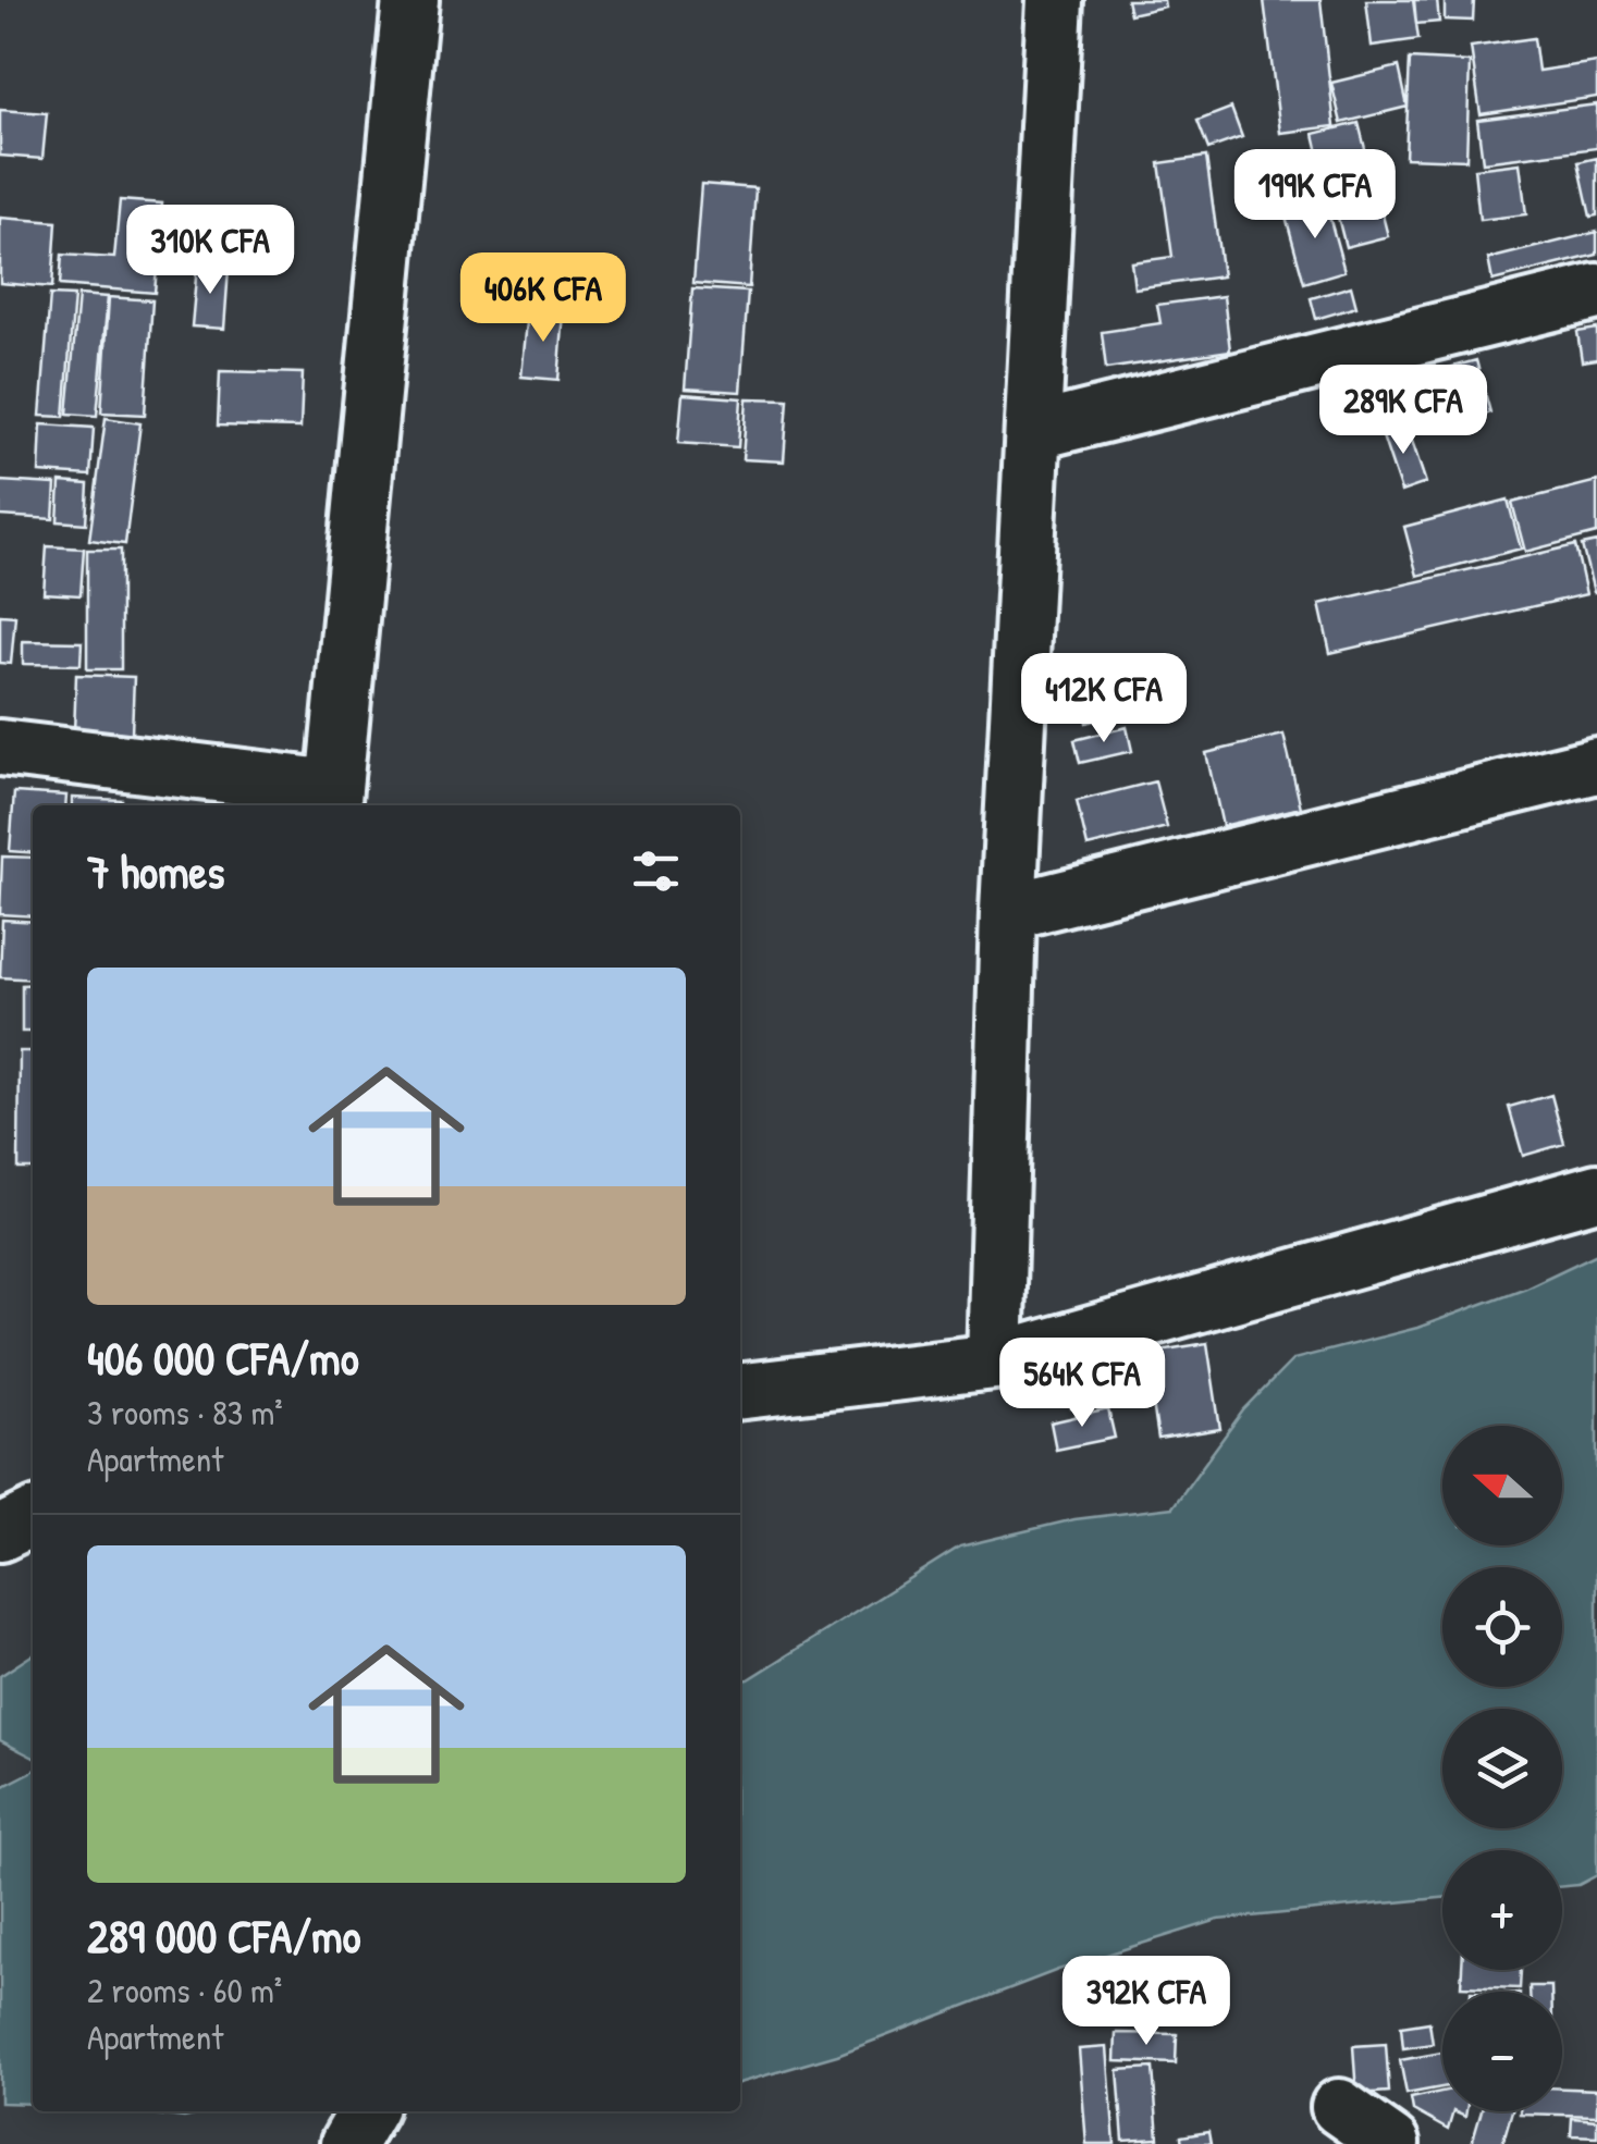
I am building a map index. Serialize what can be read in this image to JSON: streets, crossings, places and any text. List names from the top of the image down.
{
  "north": "left",
  "page": {
    "price": [
      "199K CFA",
      "310K CFA",
      "406K CFA",
      "289K CFA",
      "412K CFA",
      "564K CFA",
      "392K CFA"
    ],
    "heading": "7 homes",
    "list": [
      {
        "name": "406 000 CFA/mo",
        "note": "3 rooms · 83 m² · Apartment"
      },
      {
        "name": "289 000 CFA/mo",
        "note": "2 rooms · 60 m² · Apartment"
      }
    ],
    "map_buttons": ["+", "−"]
  }
}
